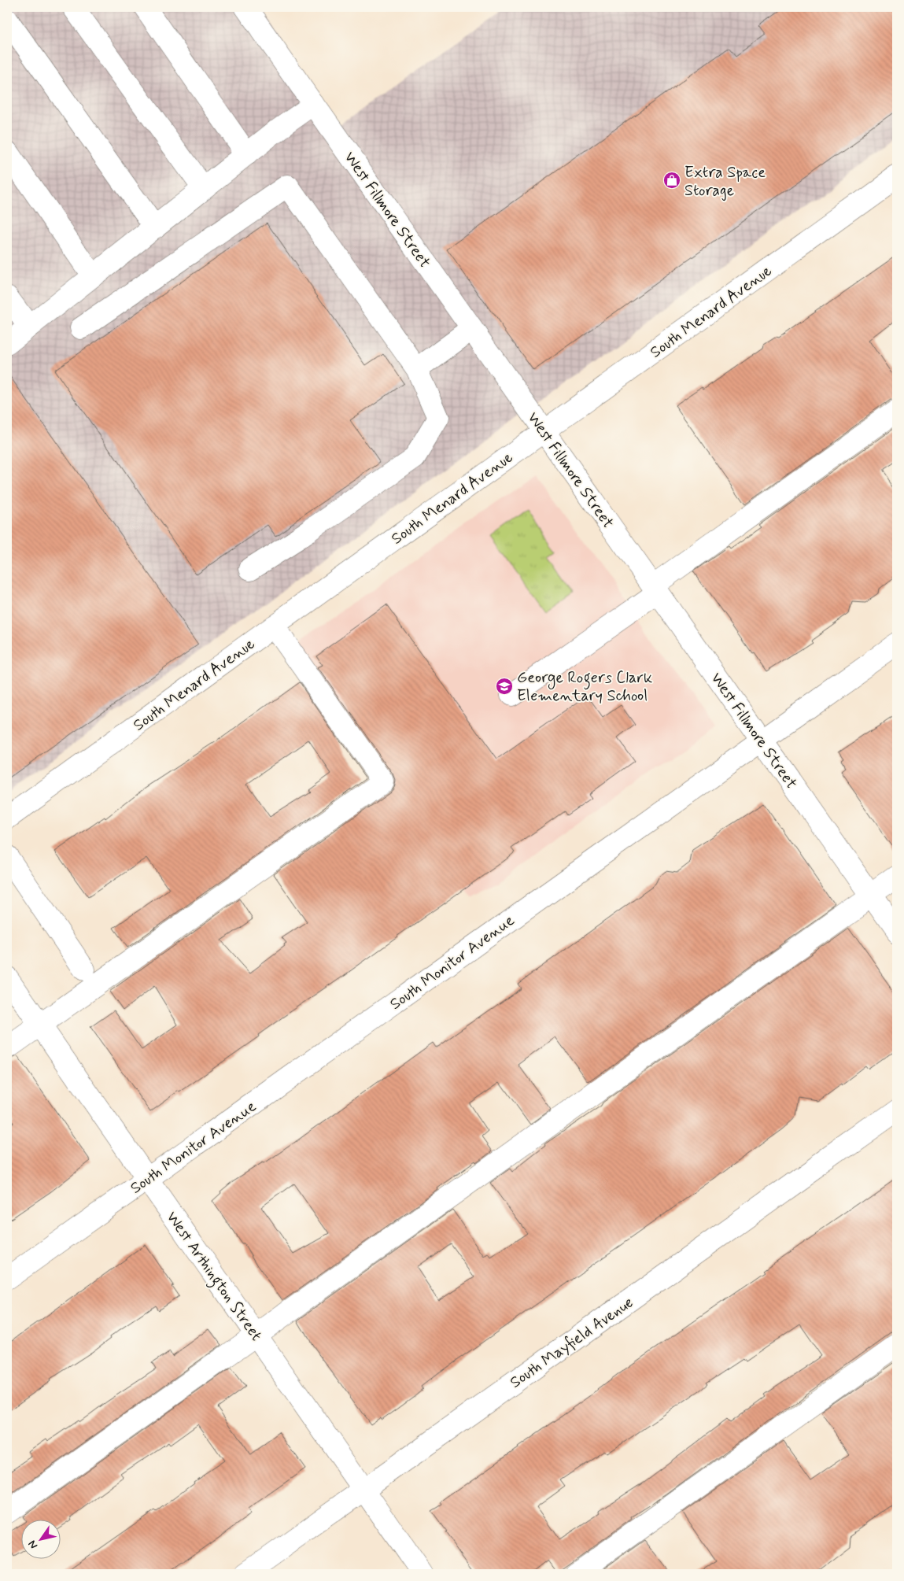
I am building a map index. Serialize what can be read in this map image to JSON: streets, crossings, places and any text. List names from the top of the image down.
{
  "streets": {
    "street": [
      "West Fillmore Street",
      "South Menard Avenue",
      "South Monitor Avenue",
      "West Arthington Street",
      "South Mayfield Avenue"
    ]
  },
  "crossings": [
    ["West Fillmore Street", "South Menard Avenue"],
    ["West Fillmore Street", "South Monitor Avenue"],
    ["South Monitor Avenue", "West Arthington Street"],
    ["West Arthington Street", "South Mayfield Avenue"]
  ],
  "places": {
    "shop": ["Extra Space Storage"],
    "school or university": ["George Rogers Clark Elementary School"]
  },
  "north": "bottom left"
}
